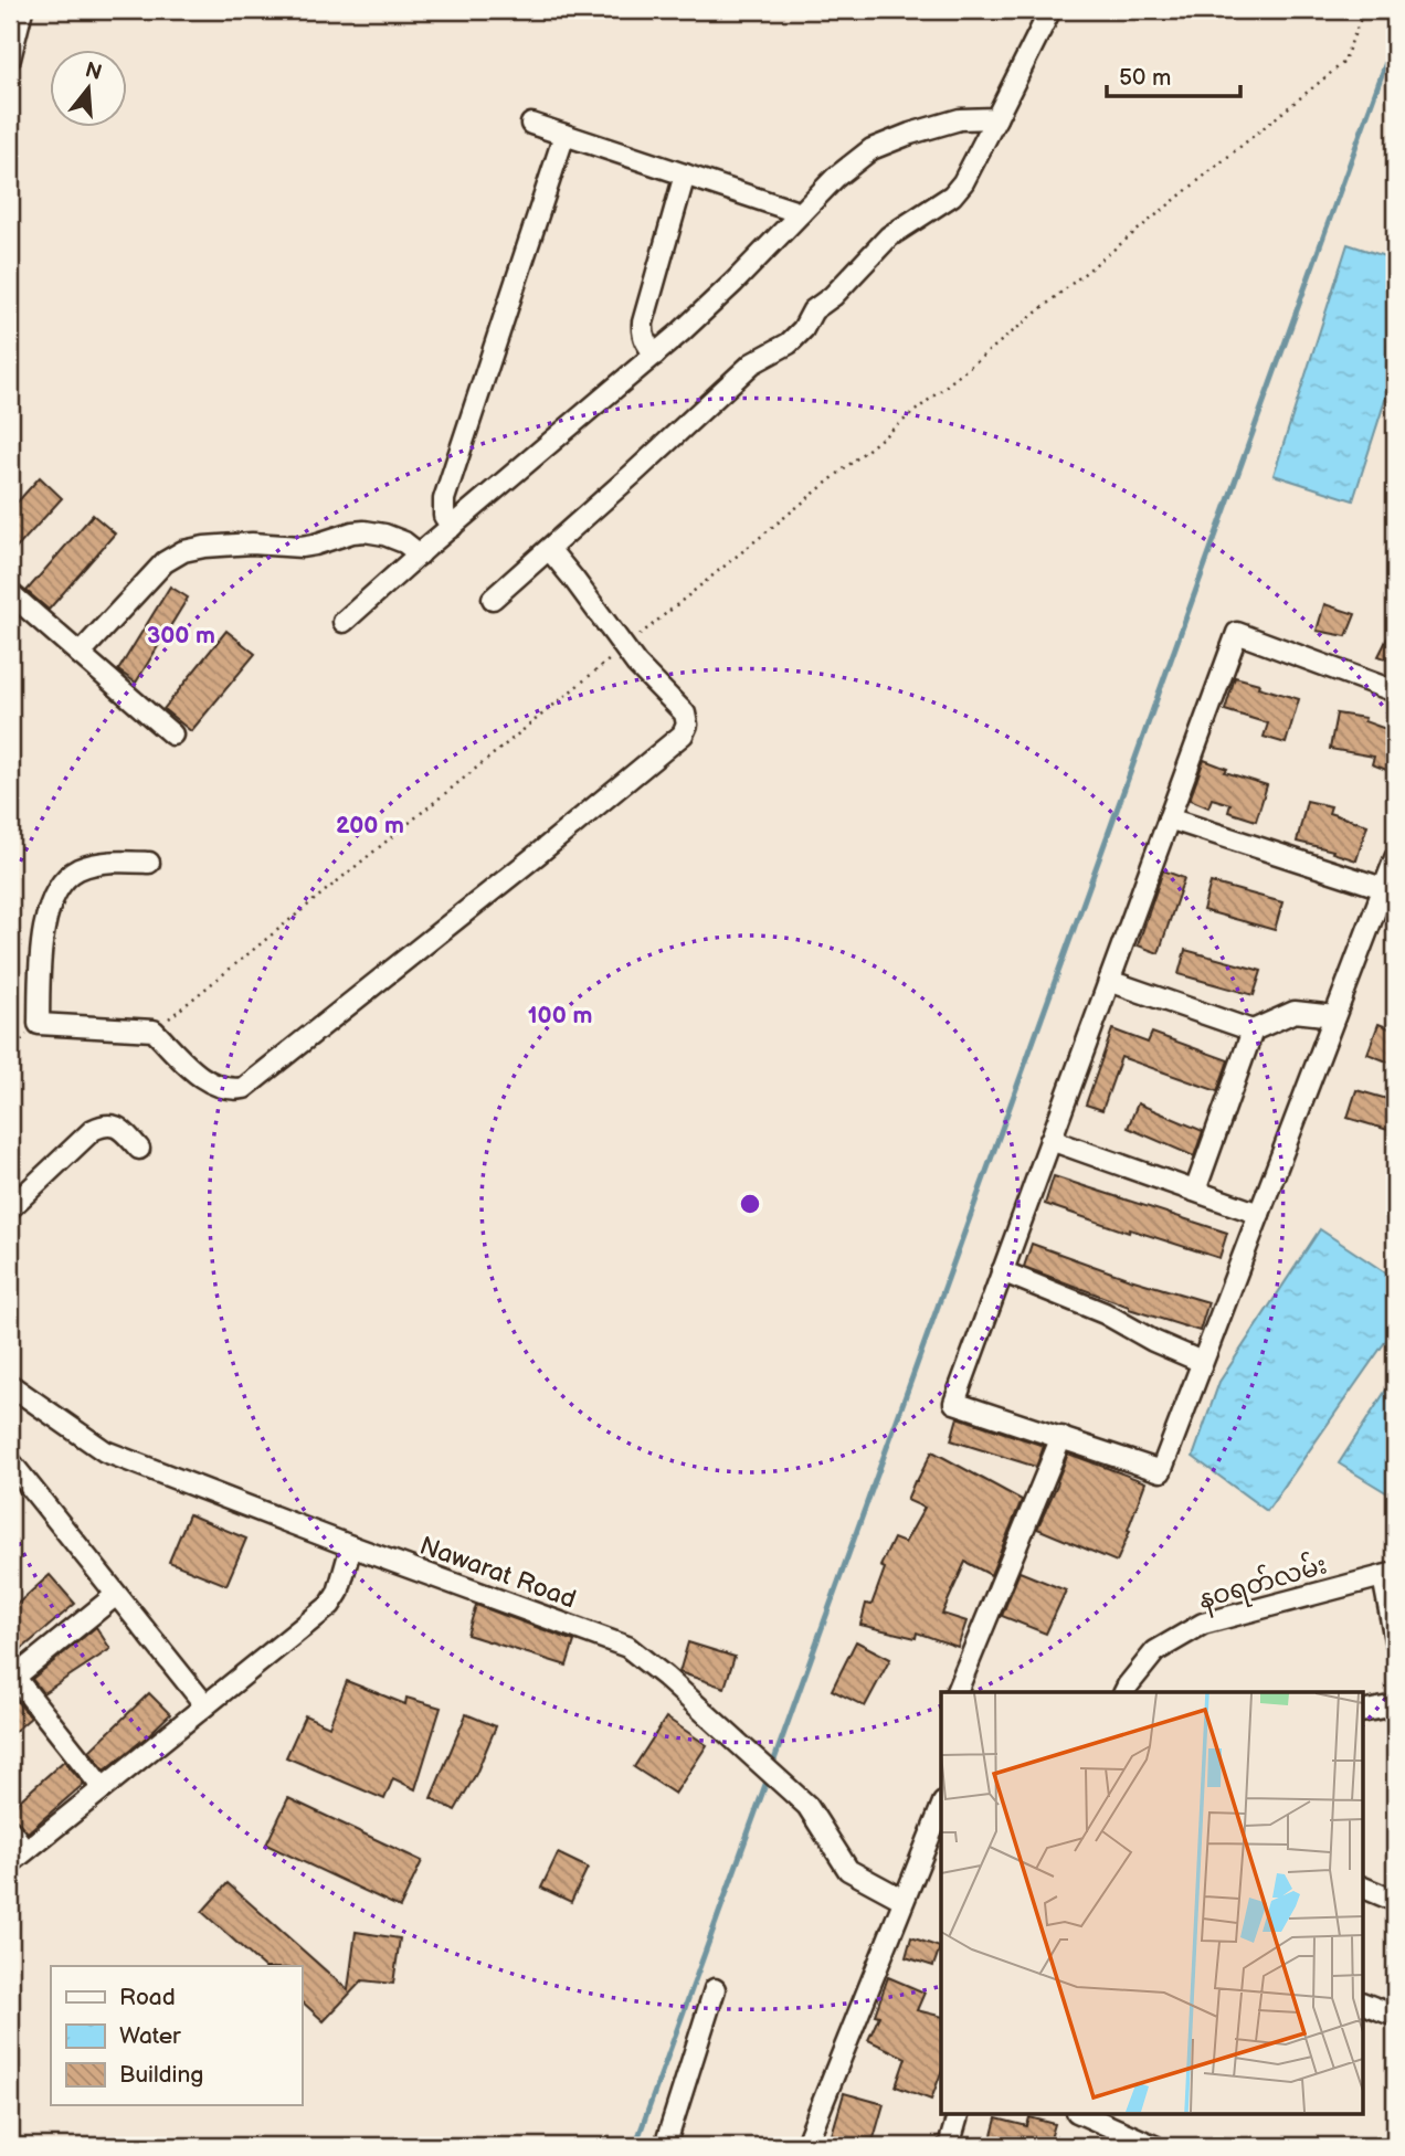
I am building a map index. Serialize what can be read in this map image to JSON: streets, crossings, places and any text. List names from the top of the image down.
{
  "streets": {
    "street": ["Nawarat Road", "နဝရတ်လမ်း"]
  },
  "legend": ["Road", "Water", "Building"],
  "scale_bar": "50 m",
  "north": "top",
  "rings": ["300 m", "200 m", "100 m"]
}
